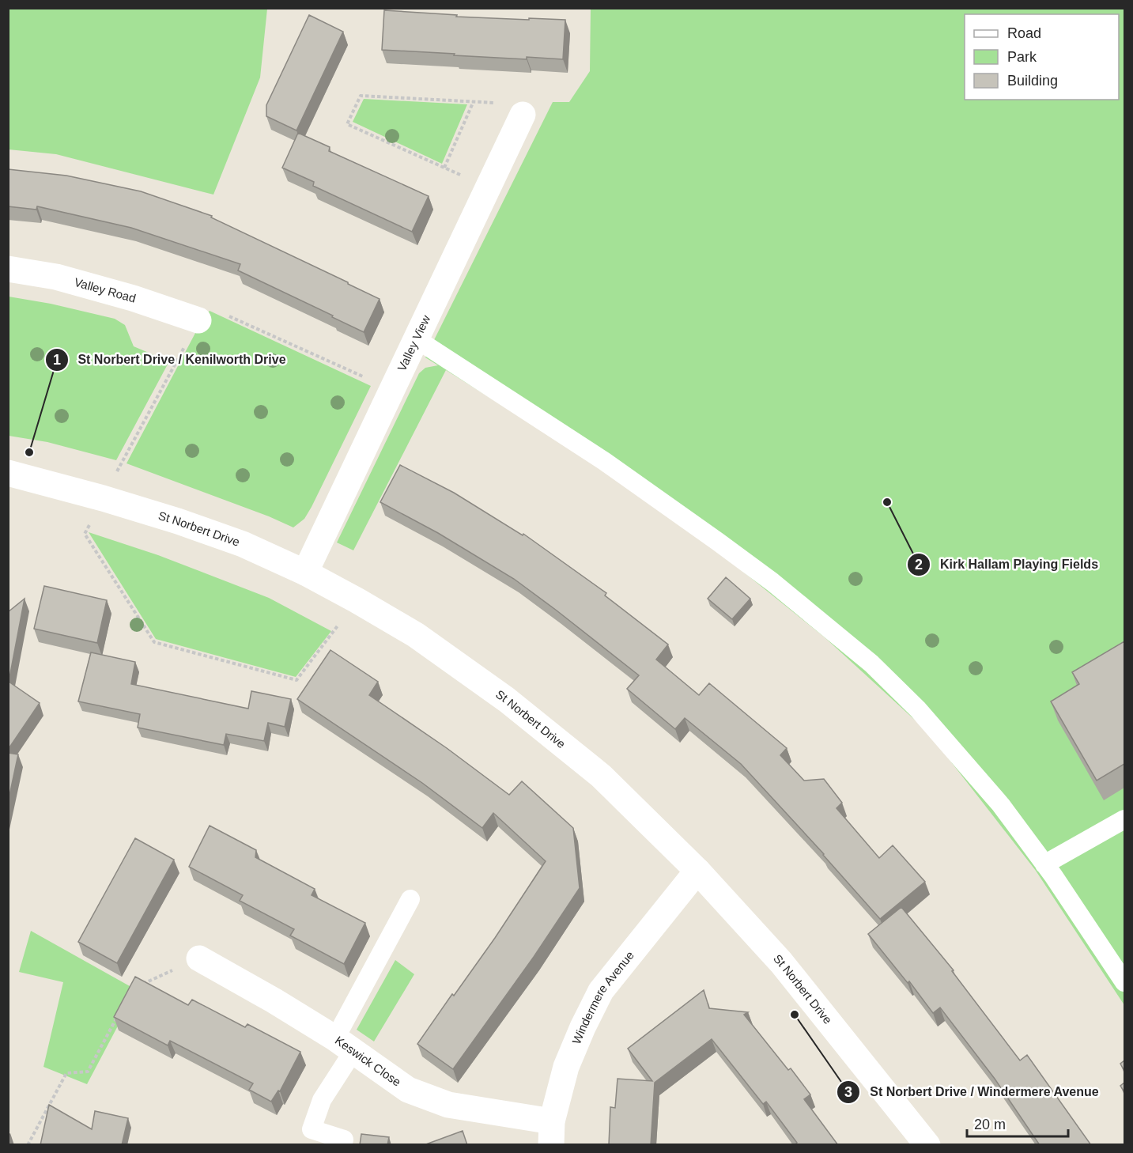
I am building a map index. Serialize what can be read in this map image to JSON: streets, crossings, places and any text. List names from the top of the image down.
{
  "streets": {
    "street": [
      "Valley Road",
      "Valley View",
      "St Norbert Drive",
      "Windermere Avenue",
      "Keswick Close"
    ]
  },
  "crossings": [
    ["Valley View", "St Norbert Drive"],
    ["St Norbert Drive", "Windermere Avenue"],
    ["Windermere Avenue", "Keswick Close"]
  ],
  "places": ["St Norbert Drive / Kenilworth Drive", "Kirk Hallam Playing Fields", "St Norbert Drive / Windermere Avenue"],
  "legend": ["Road", "Park", "Building"],
  "scale_bar": "20 m"
}
